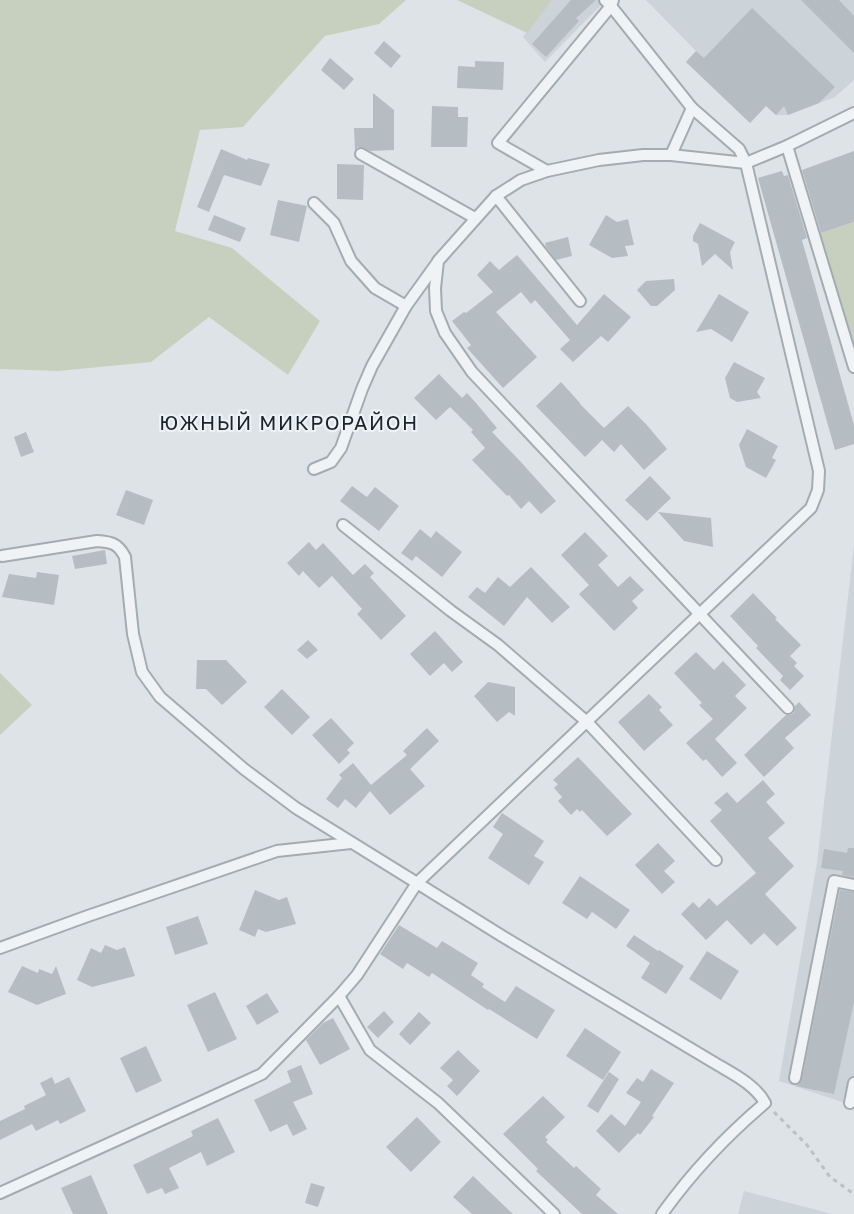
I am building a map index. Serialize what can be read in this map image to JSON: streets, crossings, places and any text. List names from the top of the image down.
{
  "districts": ["ЮЖНЫЙ МИКРОРАЙОН"]
}
